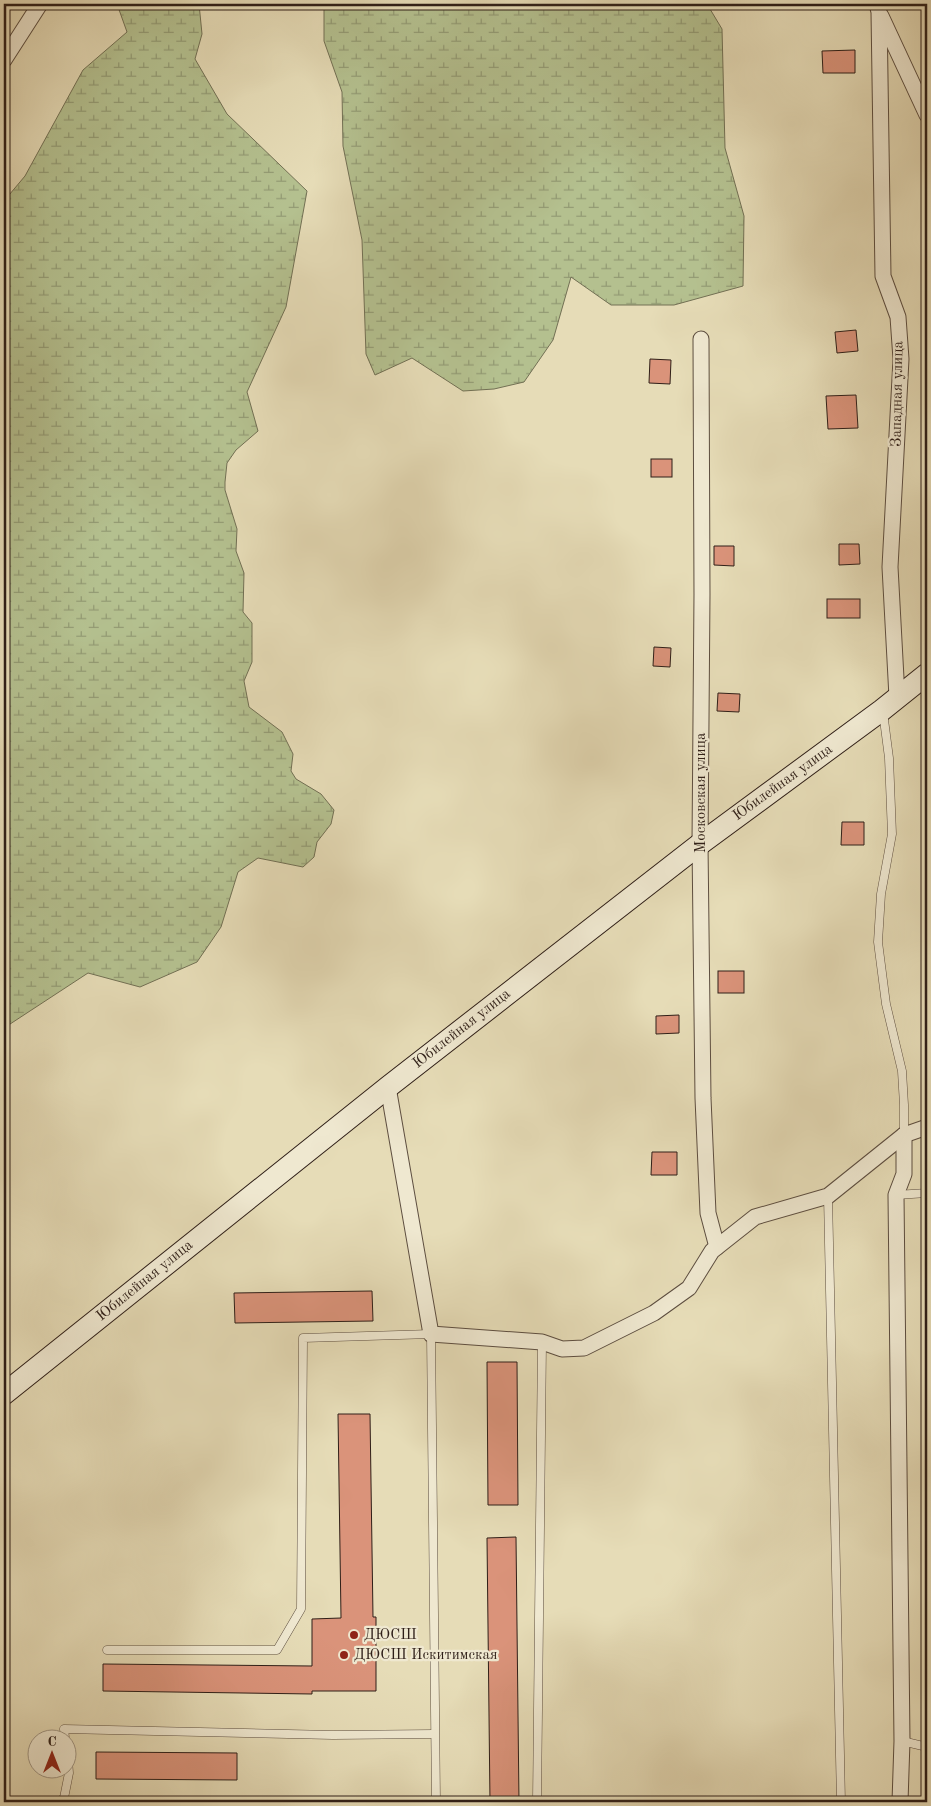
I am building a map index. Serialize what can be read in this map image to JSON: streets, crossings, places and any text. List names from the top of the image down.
{
  "streets": {
    "main road": ["Юбилейная улица"],
    "street": ["Западная улица", "Московская улица"]
  },
  "crossings": [
    ["Западная улица", "Юбилейная улица"],
    ["Юбилейная улица", "Московская улица"]
  ],
  "places": ["ДЮСШ", "ДЮСШ Искитимская"],
  "north": "top"
}
